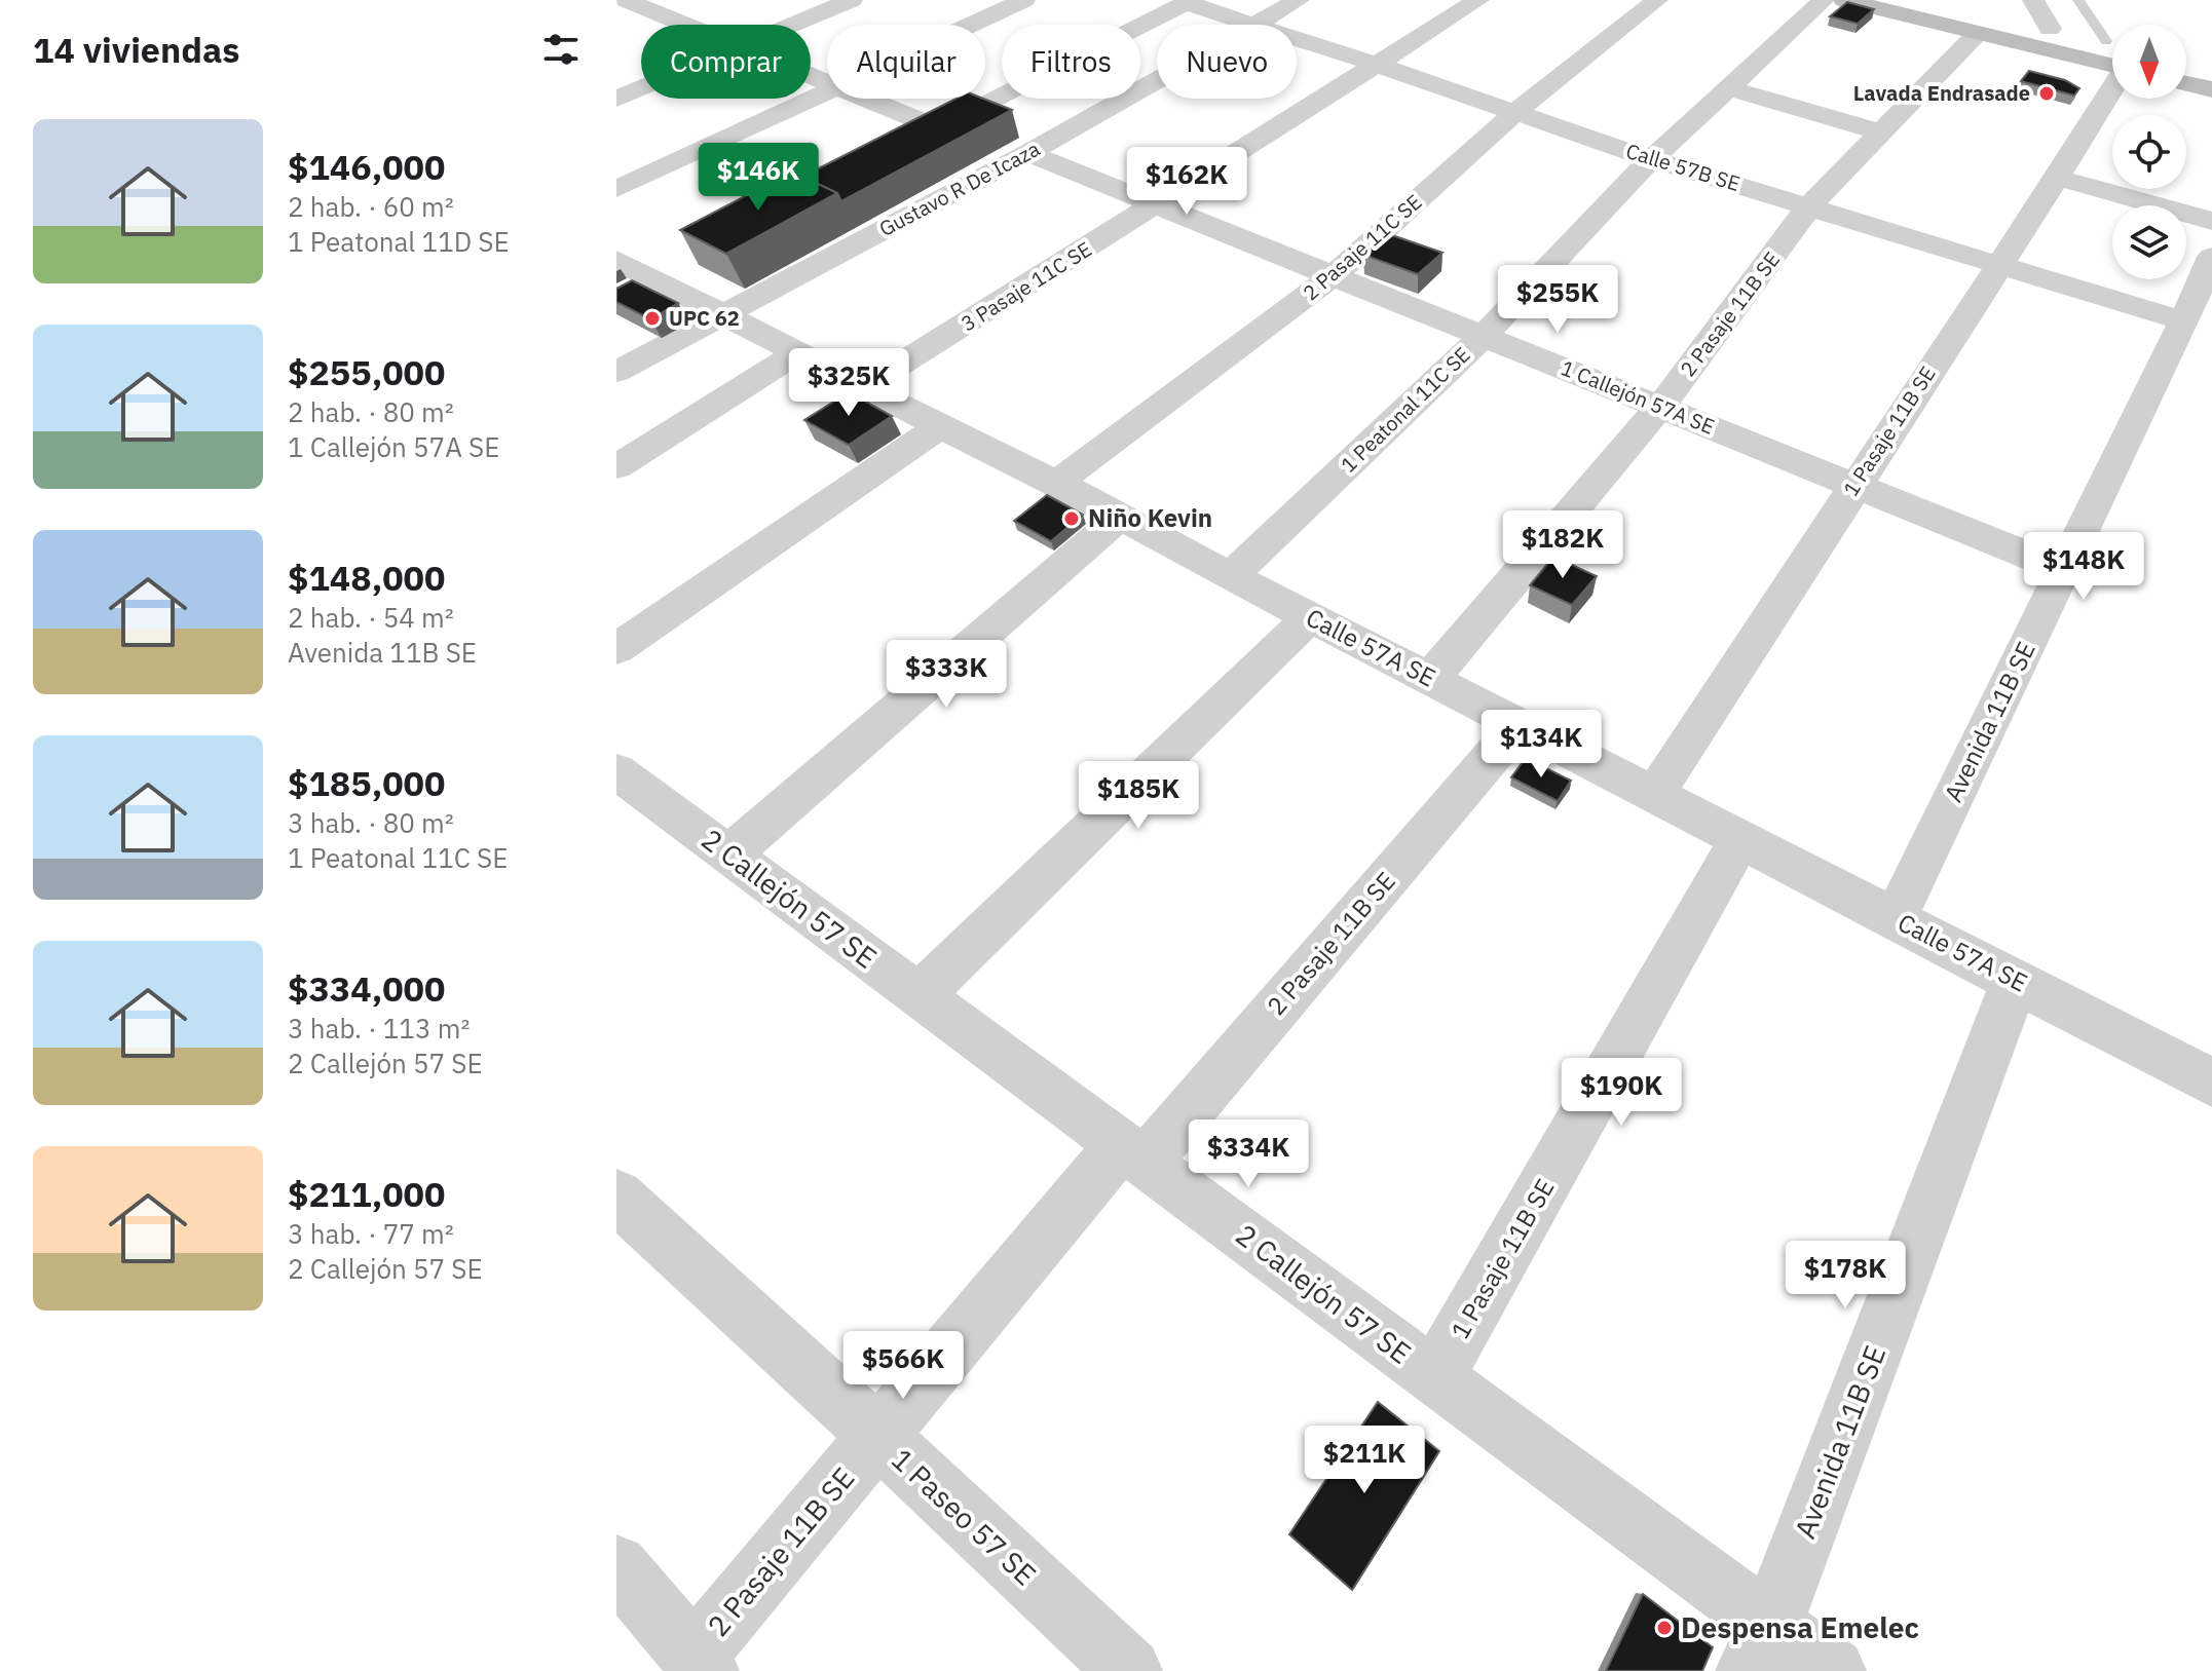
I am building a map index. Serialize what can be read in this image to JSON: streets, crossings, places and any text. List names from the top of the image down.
{
  "streets": {
    "street": [
      "Calle 57B SE",
      "Gustavo R De Icaza",
      "2 Pasaje 11C SE",
      "3 Pasaje 11C SE",
      "2 Pasaje 11B SE",
      "1 Callejón 57A SE",
      "1 Peatonal 11C SE",
      "1 Pasaje 11B SE",
      "Calle 57A SE",
      "Avenida 11B SE",
      "2 Callejón 57 SE",
      "1 Paseo 57 SE"
    ]
  },
  "crossings": [
    ["Calle 57B SE", "Gustavo R De Icaza"],
    ["Calle 57B SE", "2 Pasaje 11C SE"],
    ["Calle 57B SE", "3 Pasaje 11C SE"],
    ["Calle 57B SE", "2 Pasaje 11B SE"],
    ["Calle 57B SE", "1 Peatonal 11C SE"],
    ["Calle 57B SE", "1 Pasaje 11B SE"],
    ["Calle 57B SE", "Avenida 11B SE"],
    ["Gustavo R De Icaza", "1 Callejón 57A SE"],
    ["Gustavo R De Icaza", "Calle 57A SE"],
    ["2 Pasaje 11C SE", "1 Callejón 57A SE"],
    ["2 Pasaje 11C SE", "Calle 57A SE"],
    ["3 Pasaje 11C SE", "1 Callejón 57A SE"],
    ["3 Pasaje 11C SE", "Calle 57A SE"],
    ["2 Pasaje 11B SE", "1 Callejón 57A SE"],
    ["2 Pasaje 11B SE", "Calle 57A SE"],
    ["2 Pasaje 11B SE", "2 Callejón 57 SE"],
    ["2 Pasaje 11B SE", "1 Paseo 57 SE"],
    ["1 Callejón 57A SE", "1 Peatonal 11C SE"],
    ["1 Callejón 57A SE", "1 Pasaje 11B SE"],
    ["1 Callejón 57A SE", "Avenida 11B SE"],
    ["1 Peatonal 11C SE", "Calle 57A SE"],
    ["1 Pasaje 11B SE", "Calle 57A SE"],
    ["1 Pasaje 11B SE", "2 Callejón 57 SE"],
    ["Calle 57A SE", "Avenida 11B SE"],
    ["Avenida 11B SE", "2 Callejón 57 SE"]
  ],
  "places": [
    "Lavada Endrasade",
    "UPC 62",
    "Niño Kevin",
    "Despensa Emelec"
  ],
  "north": "bottom",
  "page": {
    "heading": "14 viviendas",
    "chip": [
      "Comprar",
      "Alquilar",
      "Filtros",
      "Nuevo"
    ],
    "list": [
      {
        "name": "$146,000",
        "note": "2 hab. · 60 m² · 1 Peatonal 11D SE"
      },
      {
        "name": "$255,000",
        "note": "2 hab. · 80 m² · 1 Callejón 57A SE"
      },
      {
        "name": "$148,000",
        "note": "2 hab. · 54 m² · Avenida 11B SE"
      },
      {
        "name": "$185,000",
        "note": "3 hab. · 80 m² · 1 Peatonal 11C SE"
      },
      {
        "name": "$334,000",
        "note": "3 hab. · 113 m² · 2 Callejón 57 SE"
      },
      {
        "name": "$211,000",
        "note": "3 hab. · 77 m² · 2 Callejón 57 SE"
      }
    ],
    "price": [
      "$146K",
      "$162K",
      "$255K",
      "$325K",
      "$182K",
      "$148K",
      "$333K",
      "$134K",
      "$185K",
      "$190K",
      "$334K",
      "$178K",
      "$566K",
      "$211K"
    ]
  }
}
